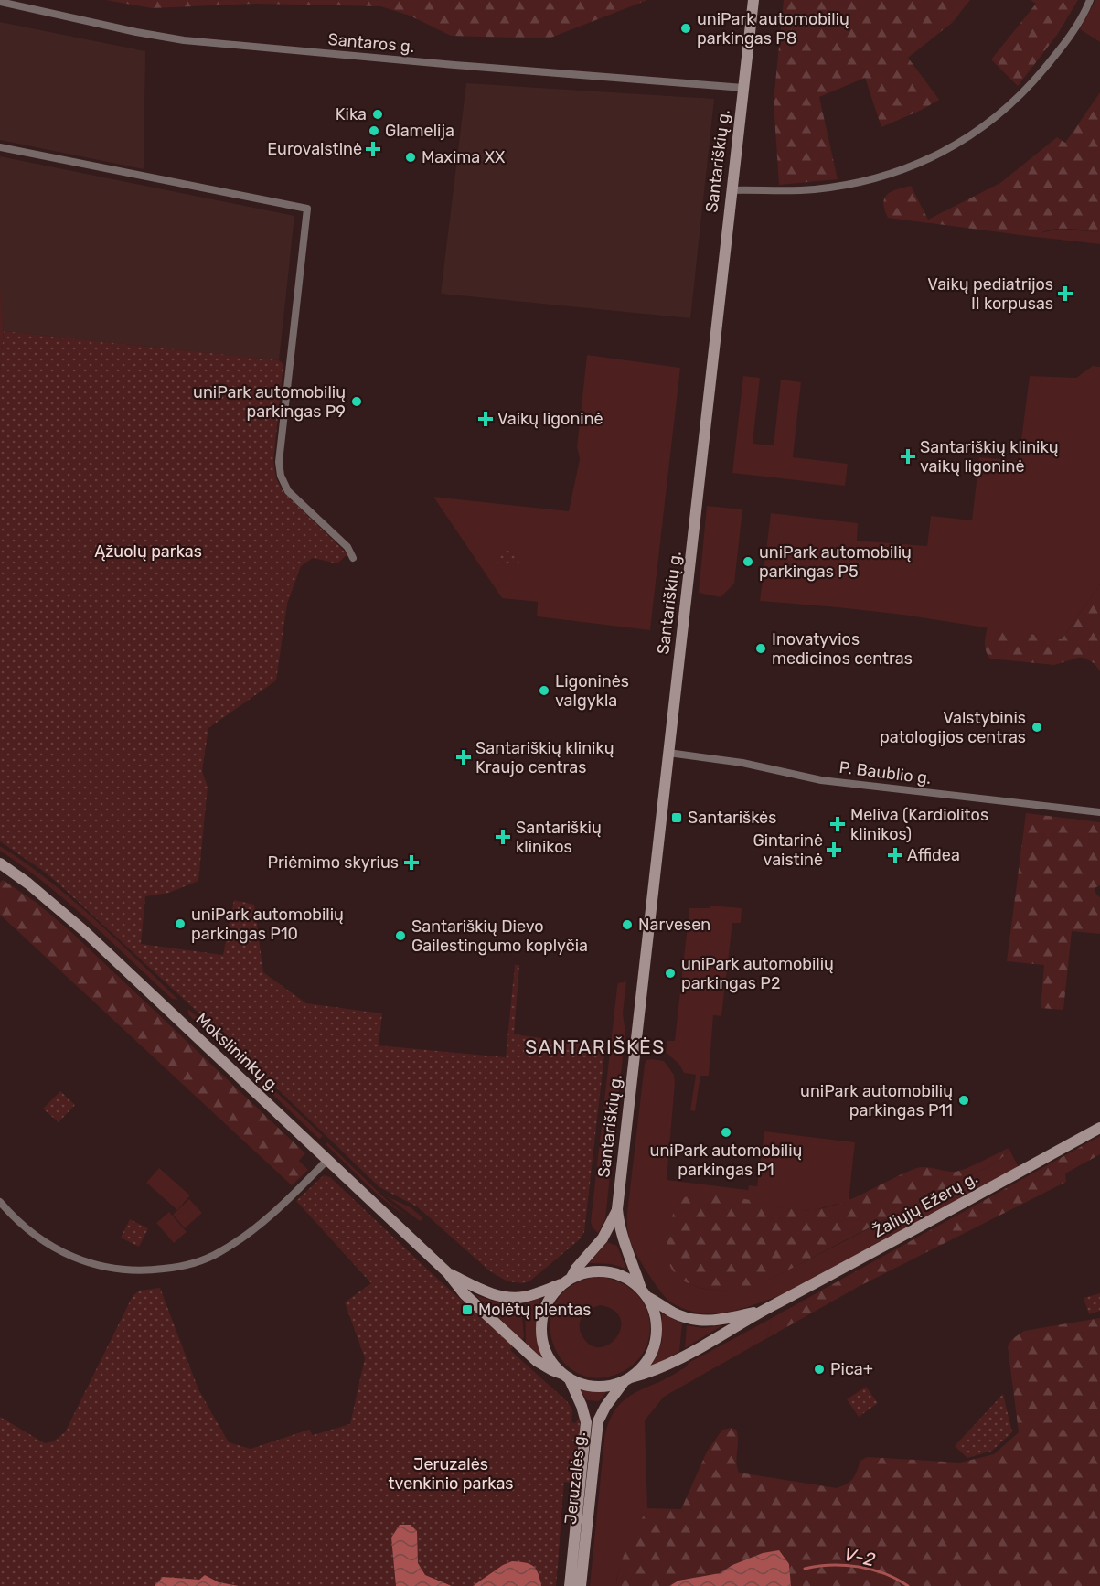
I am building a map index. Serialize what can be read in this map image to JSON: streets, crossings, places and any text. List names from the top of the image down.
{
  "streets": {
    "main road": [
      "Santariškių g.",
      "Mokslininkų g.",
      "Žaliųjų Ežerų g.",
      "Jeruzalės g."
    ],
    "street": ["Santaros g.", "P. Baublio g."]
  },
  "crossings": [
    ["Santaros g.", "Santariškių g."],
    ["Santariškių g.", "P. Baublio g."],
    ["Santariškių g.", "Mokslininkų g."],
    ["Santariškių g.", "Žaliųjų Ežerų g."],
    ["Santariškių g.", "Jeruzalės g."],
    ["Mokslininkų g.", "Žaliųjų Ežerų g."],
    ["Mokslininkų g.", "Jeruzalės g."],
    ["Žaliųjų Ežerų g.", "Jeruzalės g."]
  ],
  "districts": ["SANTARIŠKĖS"],
  "water": ["V-2"],
  "parks": ["Ąžuolų parkas", "Jeruzalės tvenkinio parkas"],
  "places": {
    "other": [
      "uniPark automobilių parkingas P8",
      "Kika",
      "Glamelija",
      "Maxima XX",
      "uniPark automobilių parkingas P9",
      "uniPark automobilių parkingas P5",
      "Inovatyvios medicinos centras",
      "Ligoninės valgykla",
      "Valstybinis patologijos centras",
      "uniPark automobilių parkingas P10",
      "Narvesen",
      "Santariškių Dievo Gailestingumo koplyčia",
      "uniPark automobilių parkingas P2",
      "uniPark automobilių parkingas P11",
      "uniPark automobilių parkingas P1",
      "Pica+"
    ],
    "health": [
      "Eurovaistinė",
      "Vaikų pediatrijos II korpusas",
      "Vaikų ligoninė",
      "Santariškių klinikų vaikų ligoninė",
      "Santariškių klinikų Kraujo centras",
      "Meliva (Kardiolitos klinikos)",
      "Santariškių klinikos",
      "Gintarinė vaistinė",
      "Affidea",
      "Priėmimo skyrius"
    ],
    "transit": ["Santariškės", "Molėtų plentas"]
  }
}
